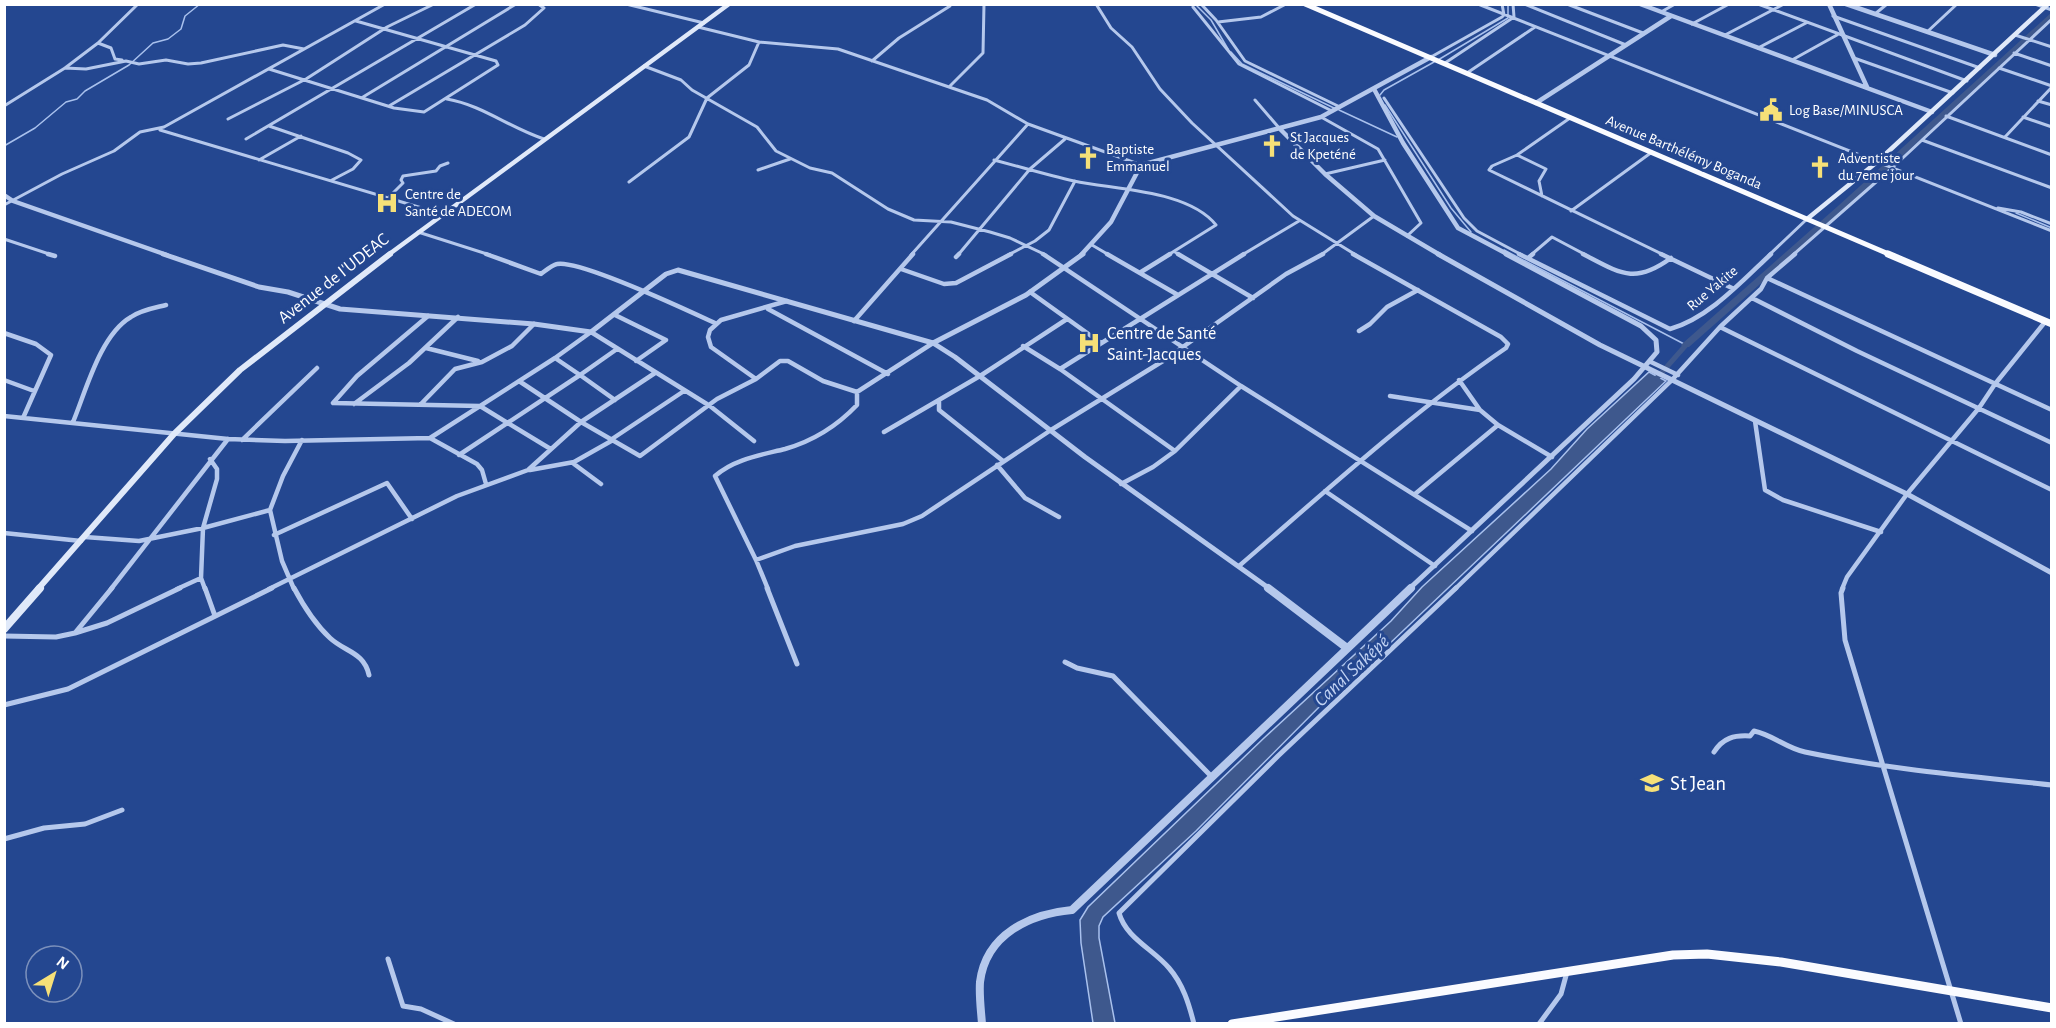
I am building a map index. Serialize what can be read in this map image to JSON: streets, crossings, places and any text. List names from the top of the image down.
{
  "streets": {
    "main road": ["Avenue Barthélémy Boganda", "Avenue de I'UDEAC", "Rue Yakite"]
  },
  "crossings": [
    ["Avenue Barthélémy Boganda", "Rue Yakite"]
  ],
  "water": ["Canal Saképé"],
  "places": {
    "public building": ["Log Base/MINUSCA"],
    "church": ["St Jacques de Kpeténé", "Baptiste Emmanuel", "Adventiste du 7eme jour"],
    "hospital": ["Centre de Santé de ADECOM", "Centre de Santé Saint-Jacques"],
    "school or university": ["St Jean"]
  },
  "north": "top right"
}
